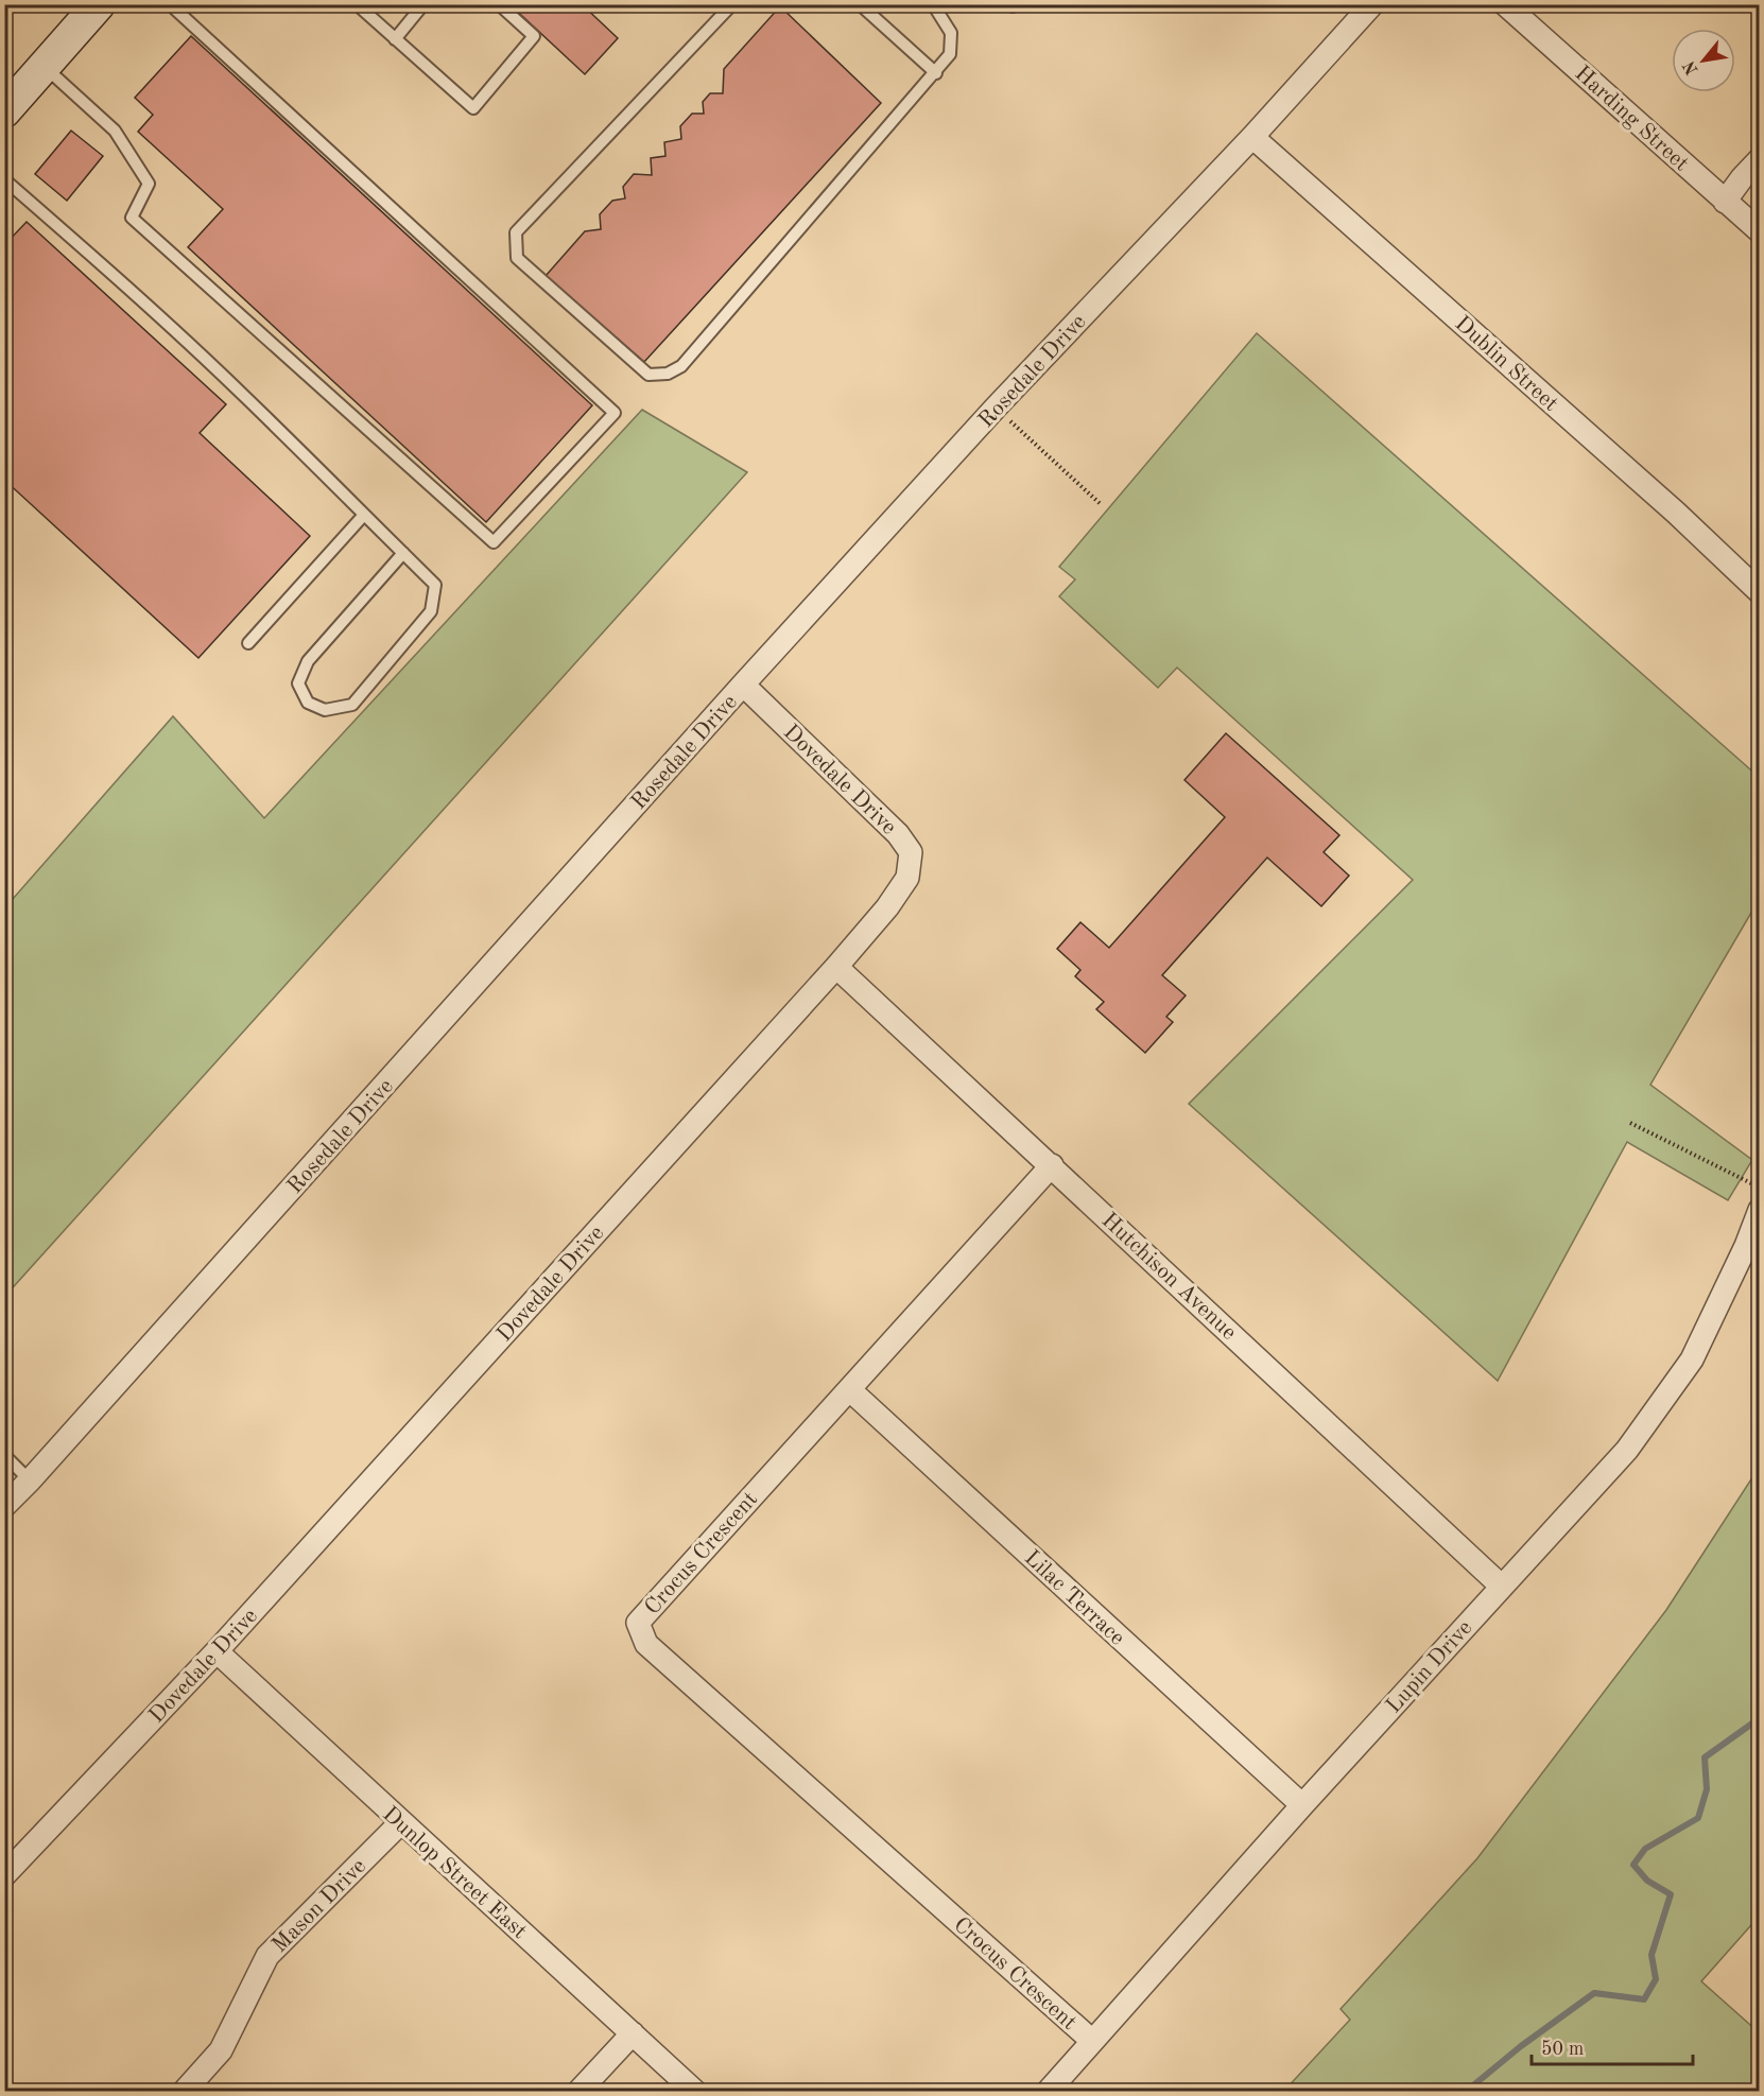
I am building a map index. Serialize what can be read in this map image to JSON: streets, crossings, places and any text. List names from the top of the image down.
{
  "streets": {
    "street": [
      "Harding Street",
      "Dublin Street",
      "Rosedale Drive",
      "Dovedale Drive",
      "Hutchison Avenue",
      "Crocus Crescent",
      "Lilac Terrace",
      "Lupin Drive",
      "Dunlop Street East",
      "Mason Drive"
    ]
  },
  "crossings": [
    ["Dublin Street", "Rosedale Drive"],
    ["Rosedale Drive", "Dovedale Drive"],
    ["Dovedale Drive", "Hutchison Avenue"],
    ["Dovedale Drive", "Dunlop Street East"],
    ["Hutchison Avenue", "Crocus Crescent"],
    ["Hutchison Avenue", "Lupin Drive"],
    ["Crocus Crescent", "Lilac Terrace"],
    ["Crocus Crescent", "Lupin Drive"],
    ["Lilac Terrace", "Lupin Drive"],
    ["Dunlop Street East", "Mason Drive"]
  ],
  "scale_bar": "50 m",
  "north": "bottom left"
}
